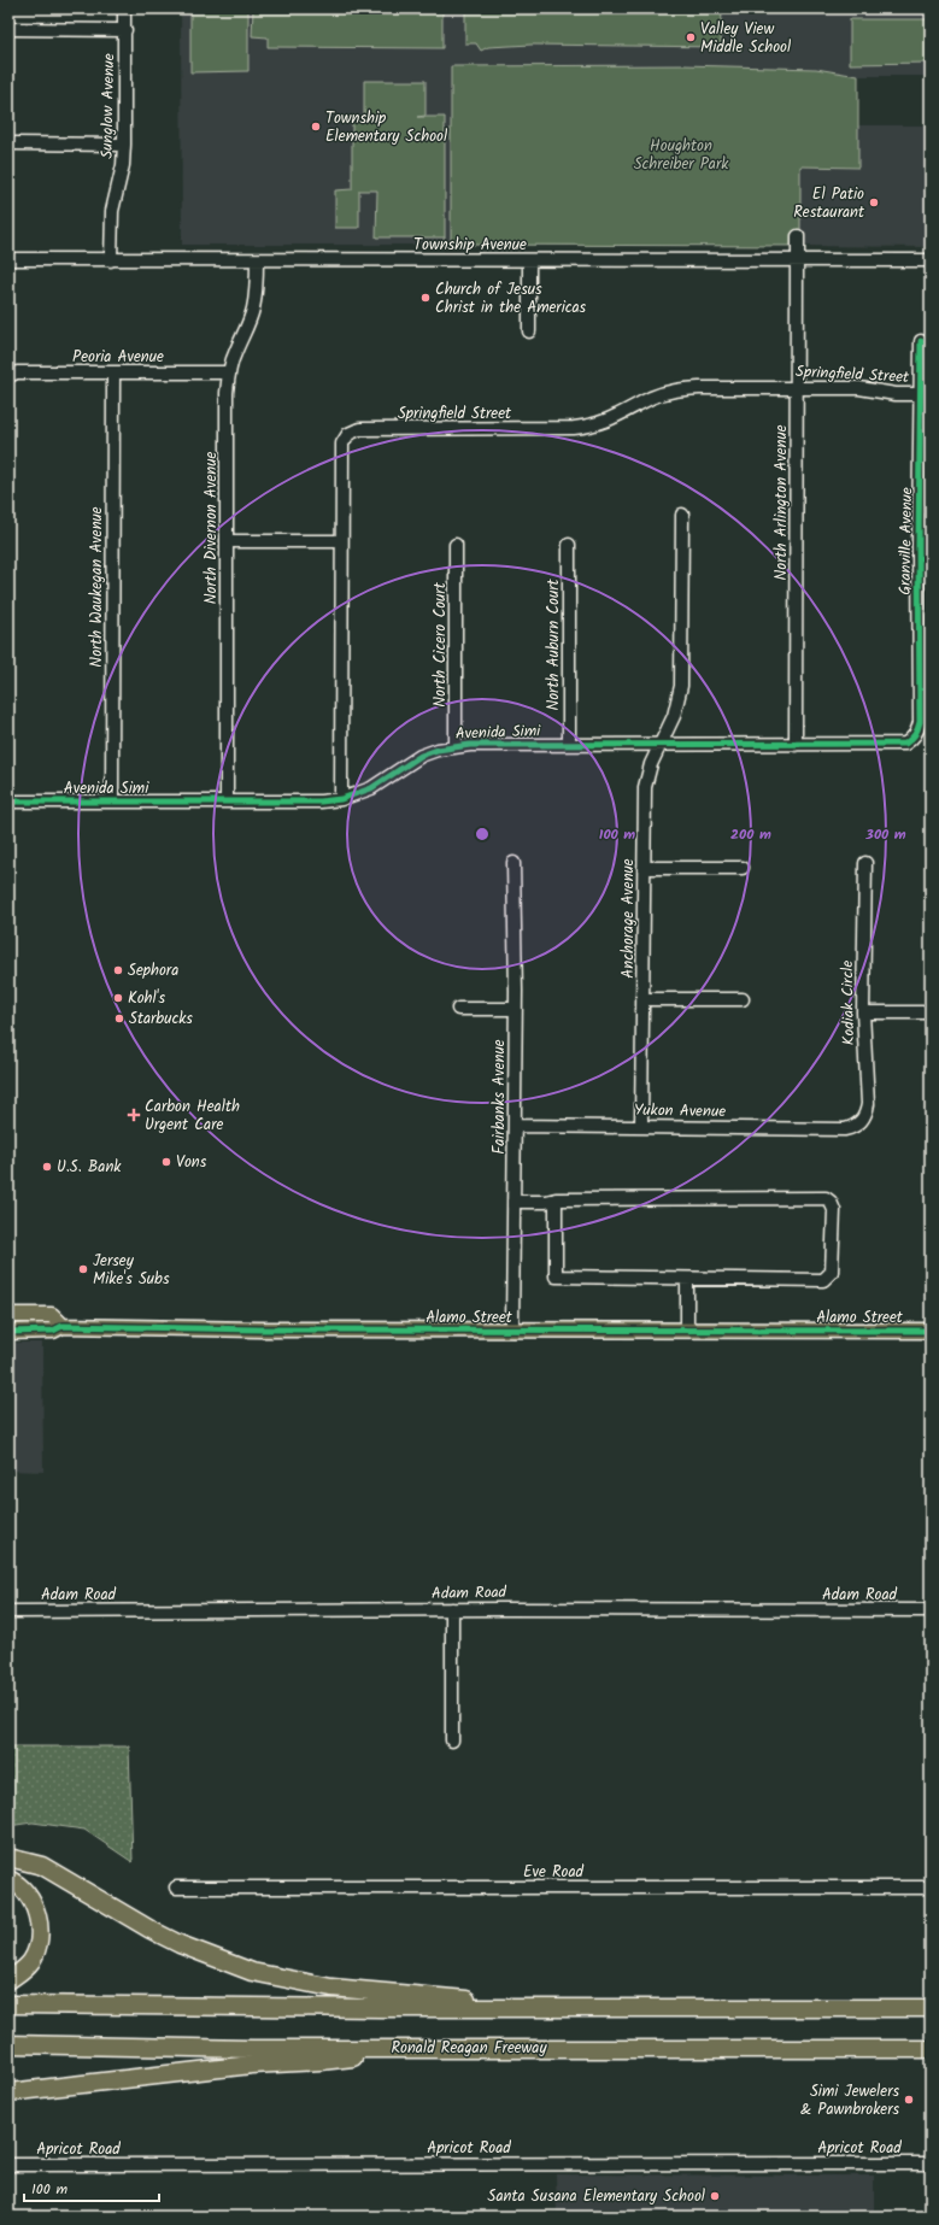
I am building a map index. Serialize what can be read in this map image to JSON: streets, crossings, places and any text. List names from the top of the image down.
{
  "streets": {
    "highway": ["Ronald Reagan Freeway"],
    "main road": ["Alamo Street"],
    "street": [
      "Sunglow Avenue",
      "Township Avenue",
      "Peoria Avenue",
      "Springfield Street",
      "North Arlington Avenue",
      "North Divernon Avenue",
      "Granville Avenue",
      "North Waukegan Avenue",
      "North Cicero Court",
      "North Auburn Court",
      "Avenida Simi",
      "Anchorage Avenue",
      "Kodiak Circle",
      "Fairbanks Avenue",
      "Yukon Avenue",
      "Adam Road",
      "Eve Road",
      "Apricot Road"
    ]
  },
  "crossings": [
    ["Sunglow Avenue", "Township Avenue"],
    ["Township Avenue", "North Arlington Avenue"],
    ["Township Avenue", "North Divernon Avenue"],
    ["Peoria Avenue", "North Divernon Avenue"],
    ["Peoria Avenue", "North Waukegan Avenue"],
    ["Springfield Street", "North Arlington Avenue"],
    ["Springfield Street", "Granville Avenue"],
    ["Springfield Street", "Avenida Simi"],
    ["North Arlington Avenue", "Avenida Simi"],
    ["North Divernon Avenue", "Avenida Simi"],
    ["Granville Avenue", "Avenida Simi"],
    ["North Waukegan Avenue", "Avenida Simi"],
    ["North Cicero Court", "Avenida Simi"],
    ["North Auburn Court", "Avenida Simi"],
    ["Avenida Simi", "Anchorage Avenue"],
    ["Anchorage Avenue", "Yukon Avenue"],
    ["Kodiak Circle", "Yukon Avenue"],
    ["Fairbanks Avenue", "Yukon Avenue"],
    ["Fairbanks Avenue", "Alamo Street"]
  ],
  "parks": ["Houghton Schreiber Park"],
  "places": {
    "other": [
      "Valley View Middle School",
      "Township Elementary School",
      "El Patio Restaurant",
      "Church of Jesus Christ in the Americas",
      "Sephora",
      "Kohl's",
      "Starbucks",
      "Vons",
      "U.S. Bank",
      "Jersey Mike's Subs",
      "Simi Jewelers & Pawnbrokers",
      "Santa Susana Elementary School"
    ],
    "health": ["Carbon Health Urgent Care"]
  },
  "scale_bar": "100 m",
  "rings": ["100 m", "200 m", "300 m"]
}
